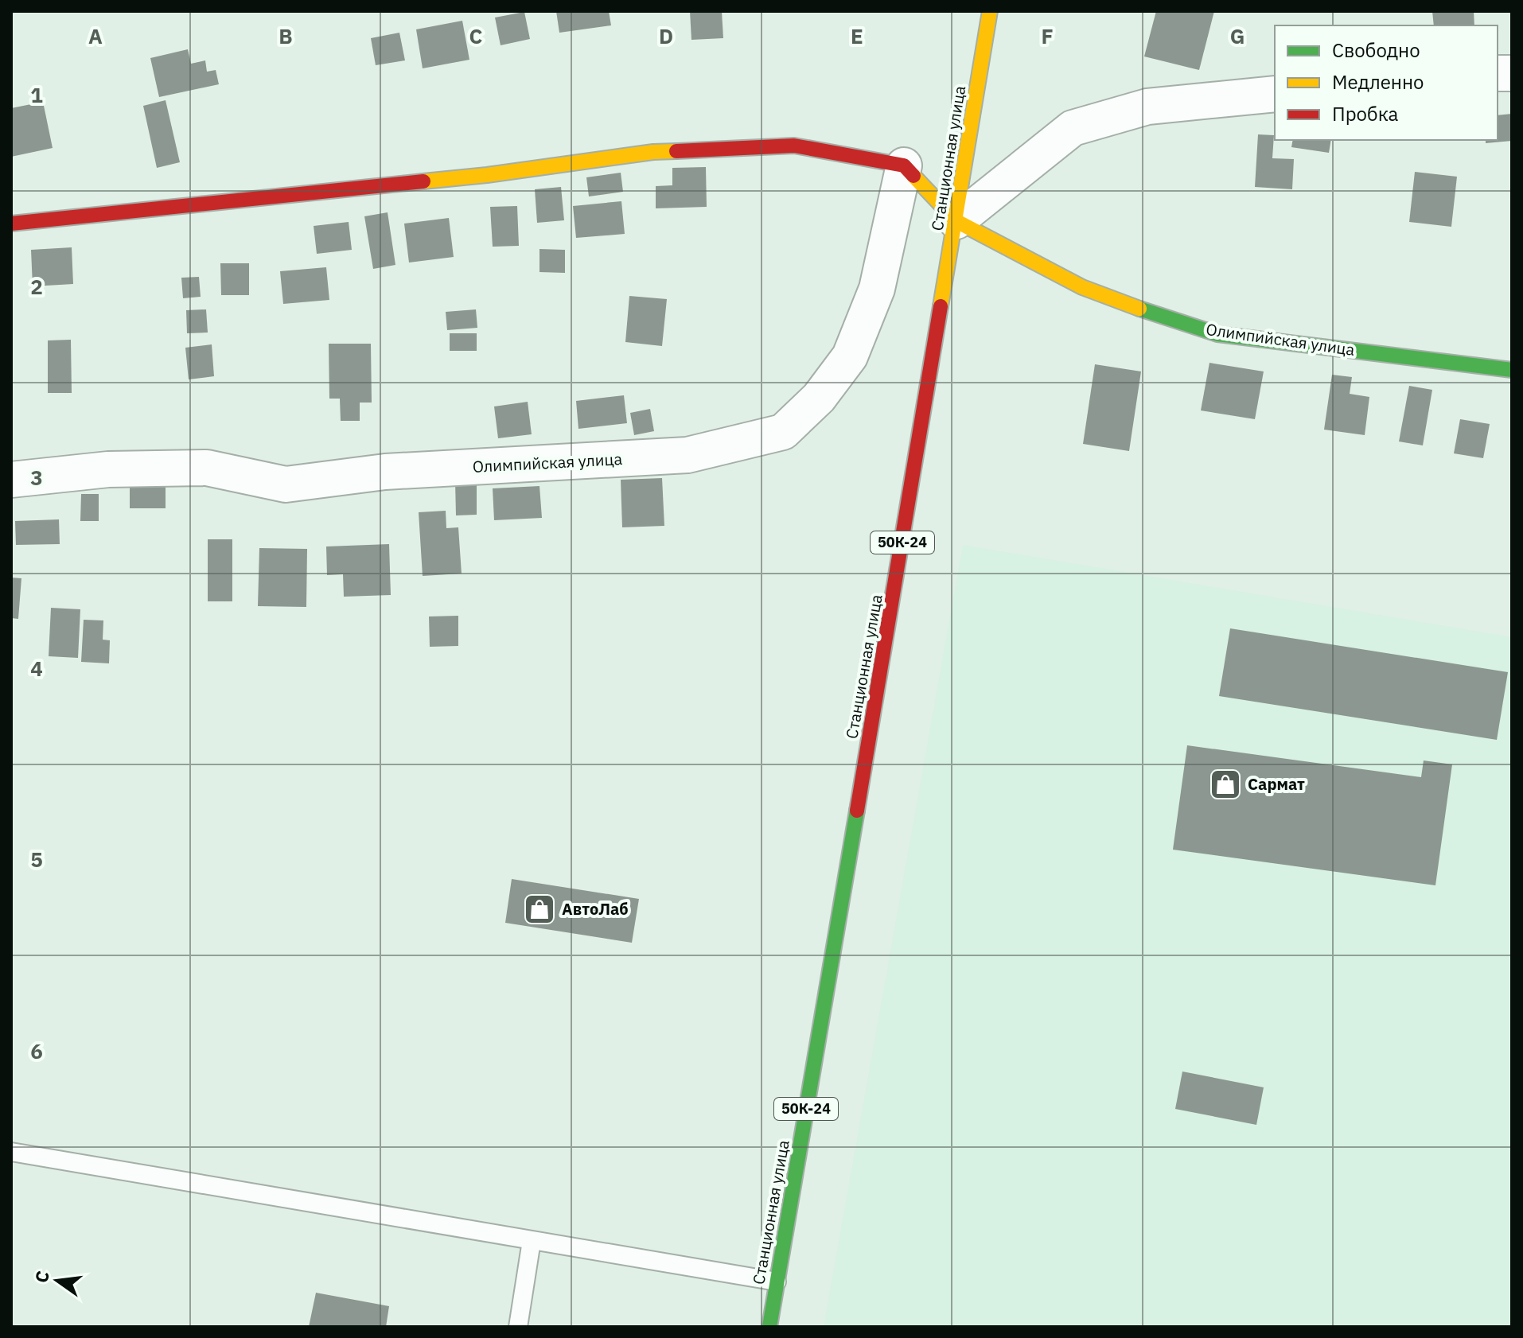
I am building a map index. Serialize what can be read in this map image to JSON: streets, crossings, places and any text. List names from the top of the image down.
{
  "streets": {
    "street": ["Станционная улица", "Олимпийская улица", "50К-24"]
  },
  "crossings": [
    ["Станционная улица", "Олимпийская улица"]
  ],
  "places": {
    "shop": ["Сармат", "АвтоЛаб"]
  },
  "legend": ["Свободно", "Медленно", "Пробка"],
  "north": "left",
  "grid": {
    "columns": [
      "A",
      "B",
      "C",
      "D",
      "E",
      "F",
      "G"
    ],
    "rows": [
      "1",
      "2",
      "3",
      "4",
      "5",
      "6"
    ]
  }
}
